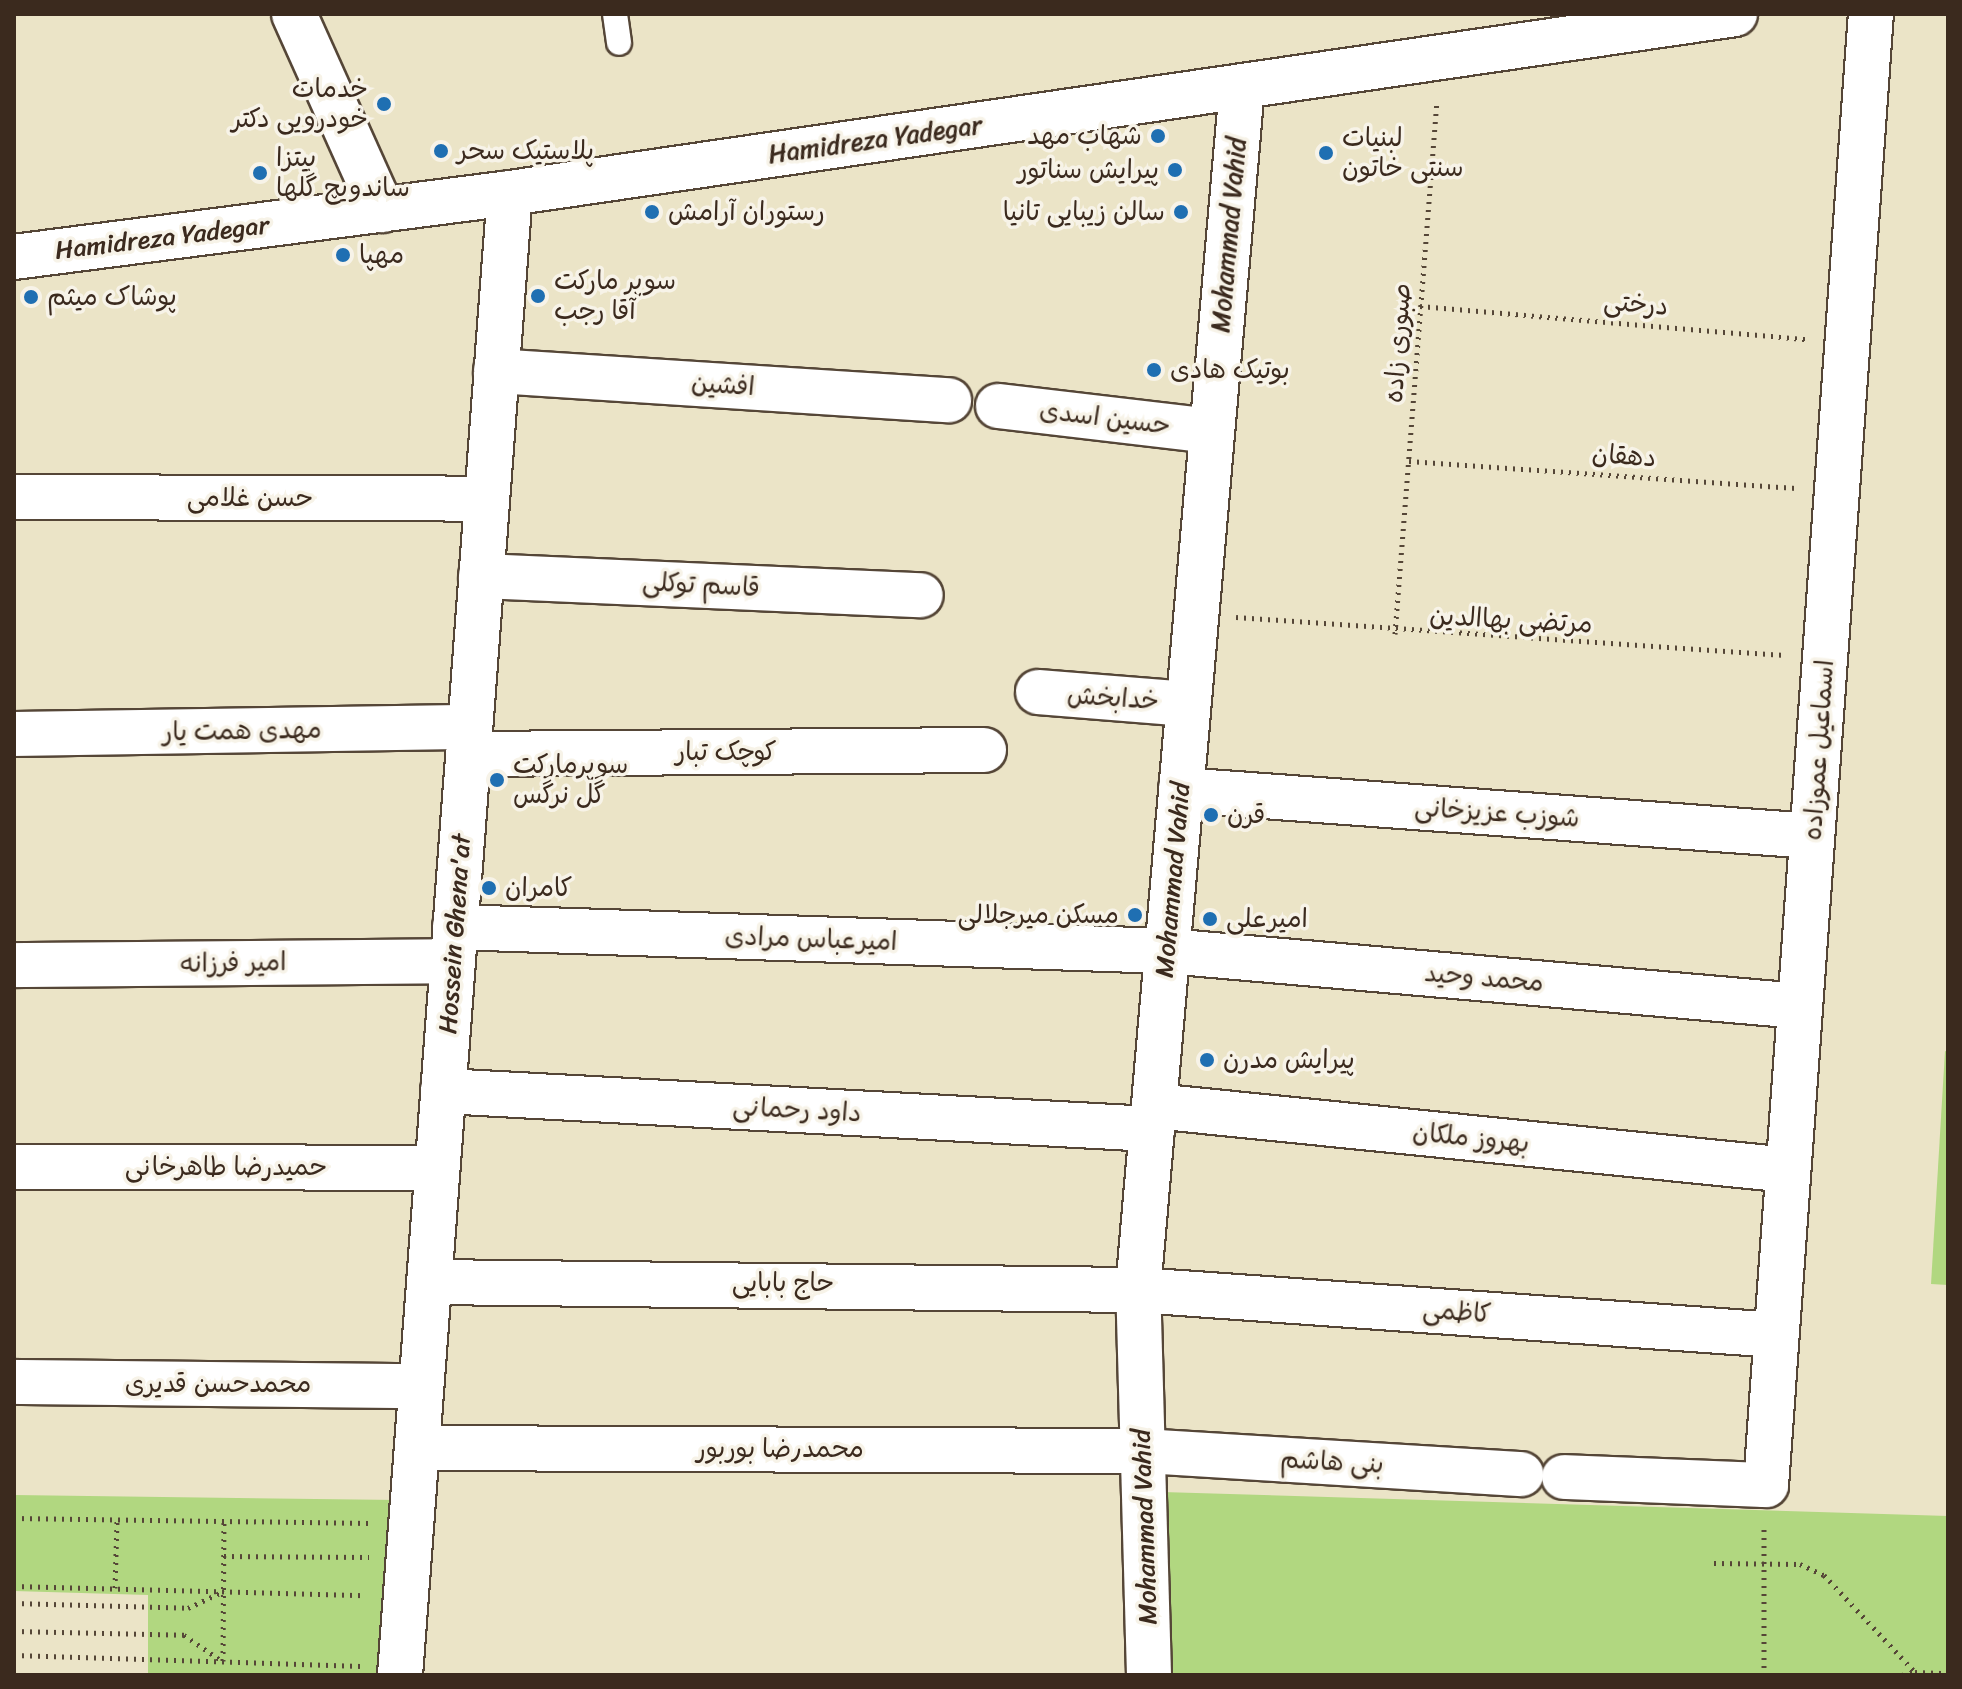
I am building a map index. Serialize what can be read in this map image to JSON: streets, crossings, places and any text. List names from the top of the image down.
{
  "streets": {
    "street": [
      "Hamidreza Yadegar",
      "Mohammad Vahid",
      "افشین",
      "حسین اسدی",
      "حسن غلامی",
      "قاسم توکلی",
      "خدابخش",
      "مهدی همت یار",
      "اسماعیل عموزاده",
      "کوچک تبار",
      "شوزب عزیزخانی",
      "Hossein Ghena'at",
      "امیرعباس مرادی",
      "امیر فرزانه",
      "محمد وحید",
      "داود رحمانی",
      "بهروز ملکان",
      "حمیدرضا طاهرخانی",
      "حاج بابایی",
      "کاظمی",
      "محمدحسن قدیری",
      "محمدرضا بوربور",
      "بنی هاشم"
    ],
    "path": [
      "درختی",
      "صبوری زاده",
      "دهقان",
      "مرتضی بهاالدین"
    ]
  },
  "crossings": [
    ["Hamidreza Yadegar", "Mohammad Vahid"],
    ["Hamidreza Yadegar", "صبوری زاده"],
    ["Hamidreza Yadegar", "Hossein Ghena'at"],
    ["Mohammad Vahid", "حسین اسدی"],
    ["Mohammad Vahid", "مرتضی بهاالدین"],
    ["Mohammad Vahid", "خدابخش"],
    ["Mohammad Vahid", "شوزب عزیزخانی"],
    ["Mohammad Vahid", "امیرعباس مرادی"],
    ["Mohammad Vahid", "محمد وحید"],
    ["Mohammad Vahid", "داود رحمانی"],
    ["Mohammad Vahid", "بهروز ملکان"],
    ["Mohammad Vahid", "حاج بابایی"],
    ["Mohammad Vahid", "کاظمی"],
    ["Mohammad Vahid", "محمدرضا بوربور"],
    ["Mohammad Vahid", "بنی هاشم"],
    ["درختی", "صبوری زاده"],
    ["درختی", "اسماعیل عموزاده"],
    ["صبوری زاده", "دهقان"],
    ["صبوری زاده", "مرتضی بهاالدین"],
    ["افشین", "Hossein Ghena'at"],
    ["دهقان", "اسماعیل عموزاده"],
    ["حسن غلامی", "Hossein Ghena'at"],
    ["قاسم توکلی", "Hossein Ghena'at"],
    ["مرتضی بهاالدین", "اسماعیل عموزاده"],
    ["مهدی همت یار", "کوچک تبار"],
    ["مهدی همت یار", "Hossein Ghena'at"],
    ["اسماعیل عموزاده", "شوزب عزیزخانی"],
    ["اسماعیل عموزاده", "محمد وحید"],
    ["اسماعیل عموزاده", "بهروز ملکان"],
    ["اسماعیل عموزاده", "کاظمی"],
    ["کوچک تبار", "Hossein Ghena'at"],
    ["Hossein Ghena'at", "امیرعباس مرادی"],
    ["Hossein Ghena'at", "امیر فرزانه"],
    ["Hossein Ghena'at", "داود رحمانی"],
    ["Hossein Ghena'at", "حمیدرضا طاهرخانی"],
    ["Hossein Ghena'at", "حاج بابایی"],
    ["Hossein Ghena'at", "محمدحسن قدیری"],
    ["Hossein Ghena'at", "محمدرضا بوربور"],
    ["امیرعباس مرادی", "امیر فرزانه"],
    ["امیرعباس مرادی", "محمد وحید"],
    ["داود رحمانی", "بهروز ملکان"],
    ["حاج بابایی", "کاظمی"],
    ["محمدرضا بوربور", "بنی هاشم"]
  ],
  "places": [
    "خدمات خودرویی دکتر",
    "شهاب مهد",
    "پلاستیک سحر",
    "لبنیات سنتی خاتون",
    "پیرایش سناتور",
    "پیتزا ساندویچ گلها",
    "رستوران آرامش",
    "سالن زیبایی تانیا",
    "مهپا",
    "سوپر مارکت آقا رجب",
    "پوشاک میثم",
    "بوتیک هادی",
    "سوپرمارکت گل نرگس",
    "قرن",
    "کامران",
    "مسکن میرجلالی",
    "امیرعلی",
    "پیرایش مدرن"
  ]
}
